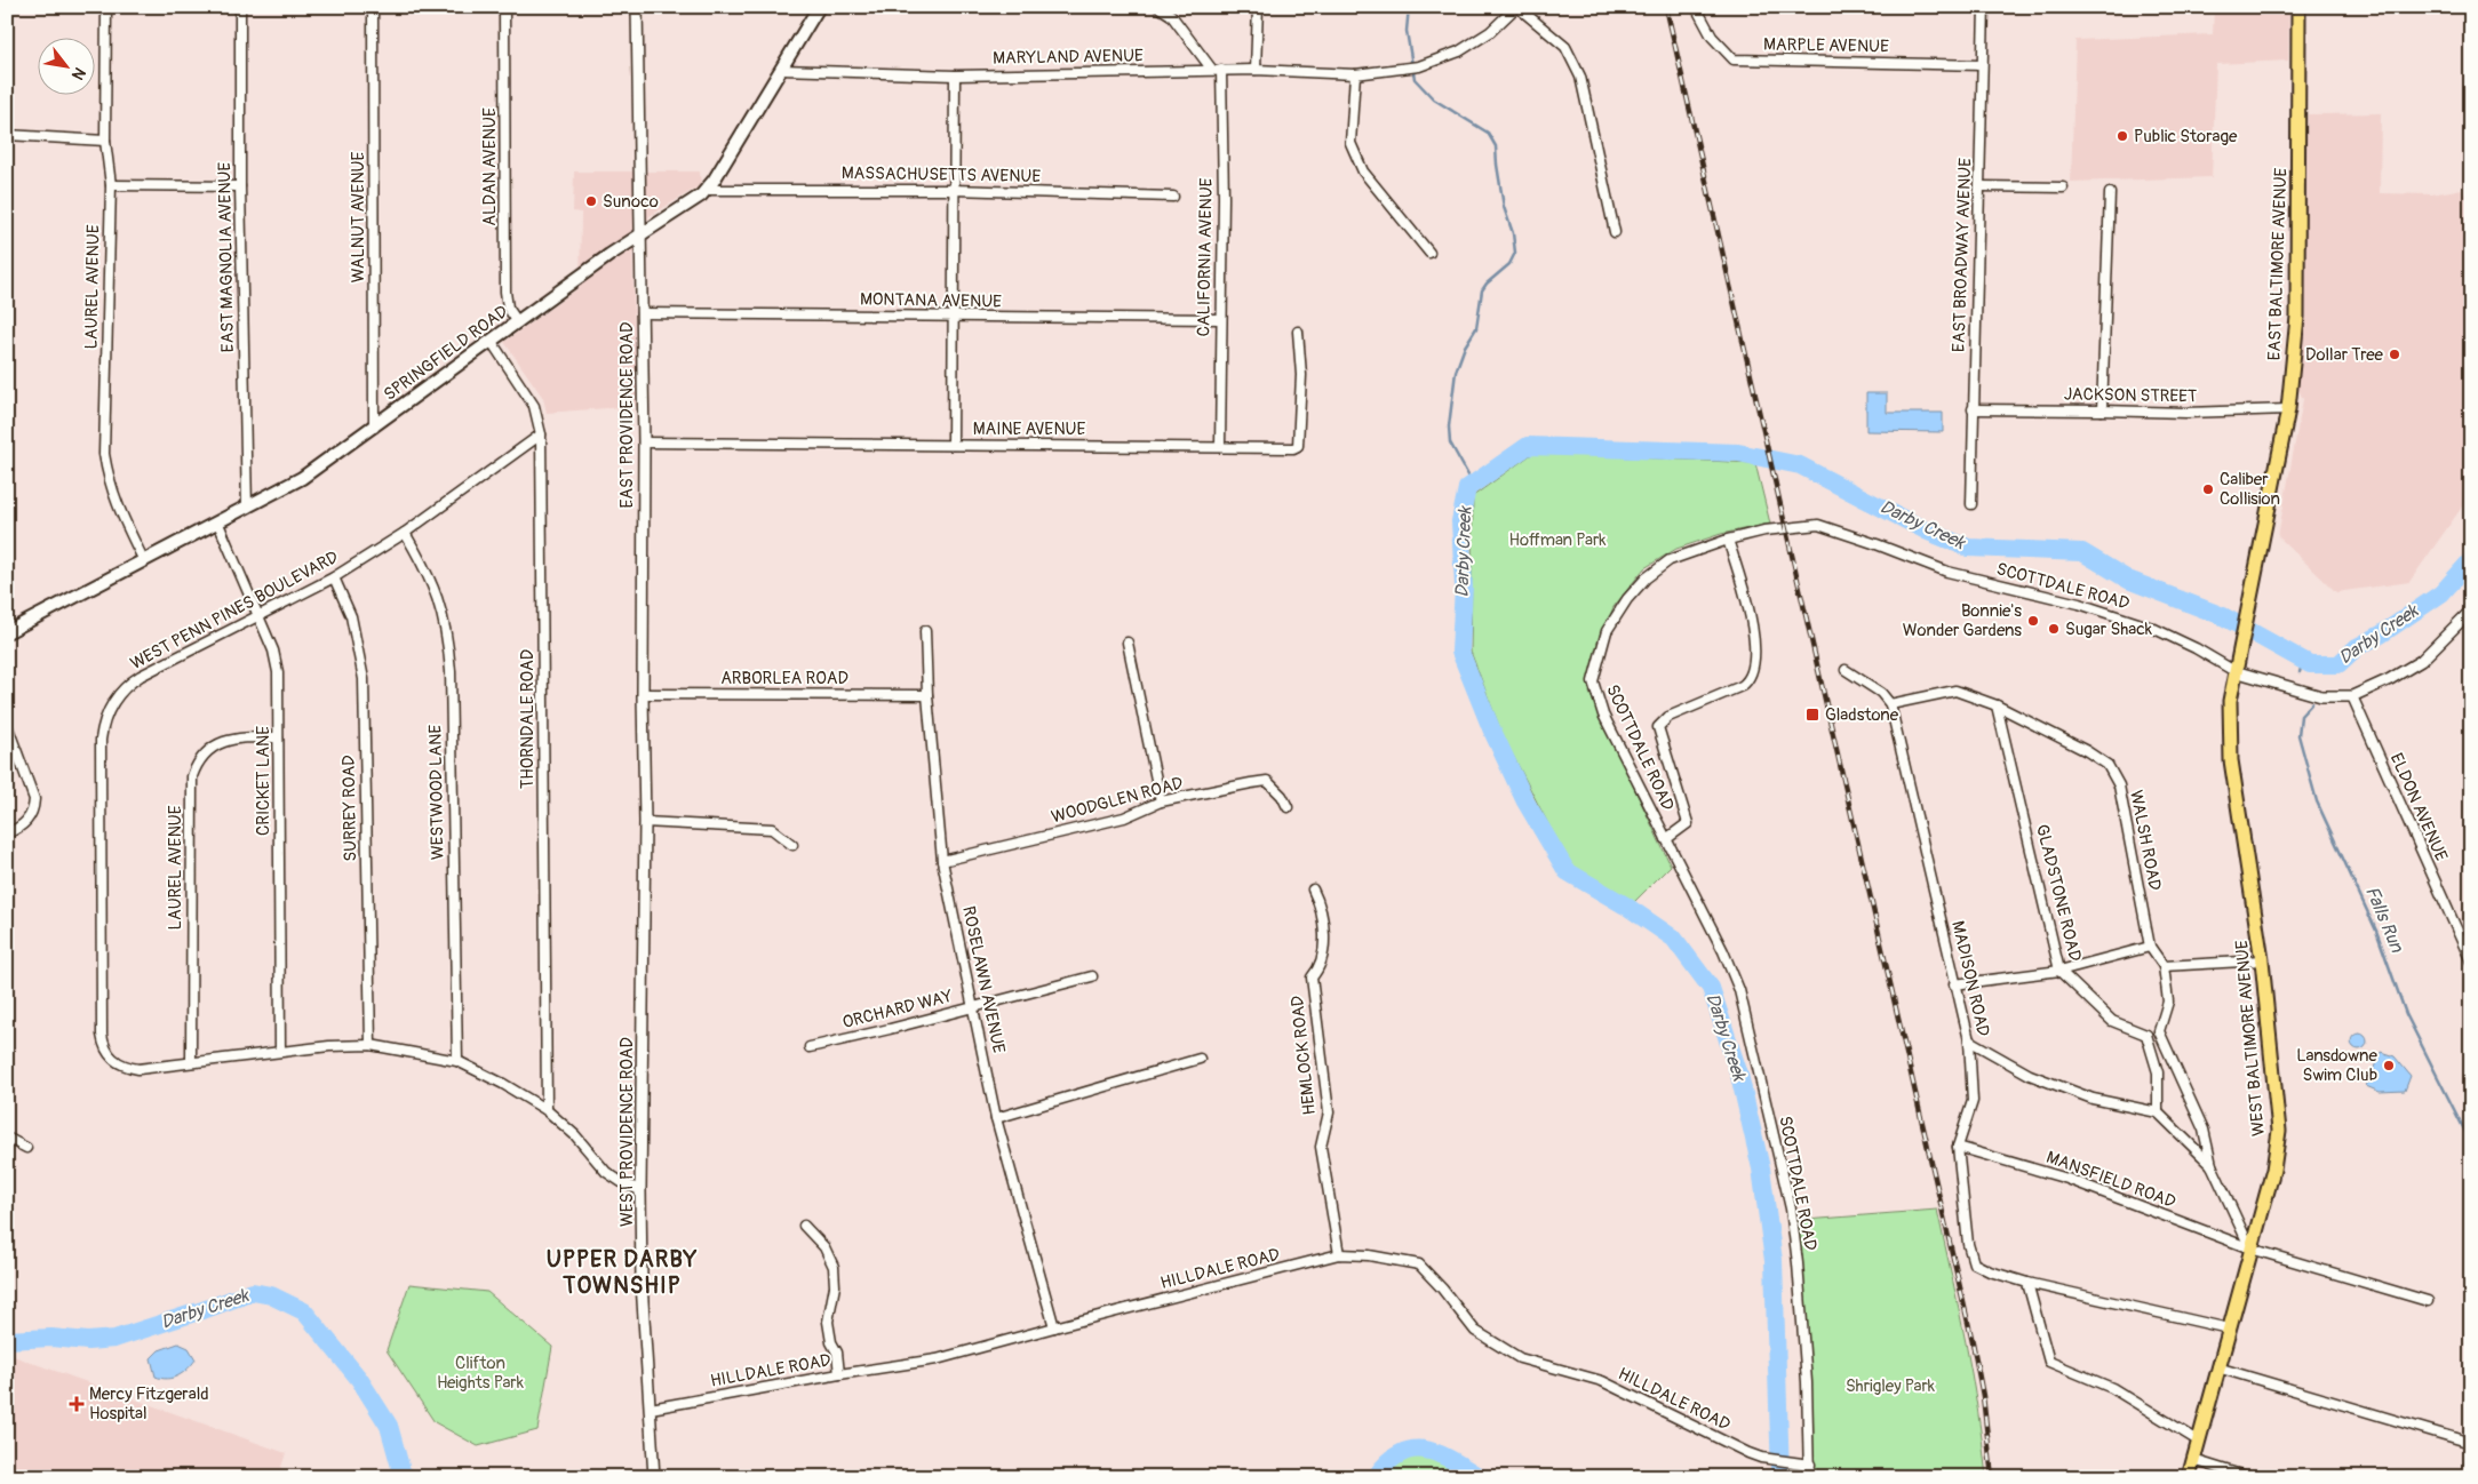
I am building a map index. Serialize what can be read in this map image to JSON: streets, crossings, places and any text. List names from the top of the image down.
{
  "streets": {
    "main road": ["EAST BALTIMORE AVENUE", "SPRINGFIELD ROAD", "WEST BALTIMORE AVENUE"],
    "street": [
      "MARPLE AVENUE",
      "MARYLAND AVENUE",
      "ALDAN AVENUE",
      "MASSACHUSETTS AVENUE",
      "WALNUT AVENUE",
      "EAST BROADWAY AVENUE",
      "EAST MAGNOLIA AVENUE",
      "CALIFORNIA AVENUE",
      "LAUREL AVENUE",
      "MONTANA AVENUE",
      "JACKSON STREET",
      "EAST PROVIDENCE ROAD",
      "MAINE AVENUE",
      "SCOTTDALE ROAD",
      "WEST PENN PINES BOULEVARD",
      "ARBORLEA ROAD",
      "THORNDALE ROAD",
      "CRICKET LANE",
      "WESTWOOD LANE",
      "WOODGLEN ROAD",
      "ELDON AVENUE",
      "SURREY ROAD",
      "WALSH ROAD",
      "GLADSTONE ROAD",
      "MADISON ROAD",
      "ROSELAWN AVENUE",
      "ORCHARD WAY",
      "HEMLOCK ROAD",
      "WEST PROVIDENCE ROAD",
      "MANSFIELD ROAD",
      "HILLDALE ROAD"
    ]
  },
  "crossings": [
    ["MARPLE AVENUE", "EAST BROADWAY AVENUE"],
    ["MARYLAND AVENUE", "CALIFORNIA AVENUE"],
    ["MARYLAND AVENUE", "SPRINGFIELD ROAD"],
    ["ALDAN AVENUE", "SPRINGFIELD ROAD"],
    ["MASSACHUSETTS AVENUE", "SPRINGFIELD ROAD"],
    ["WALNUT AVENUE", "SPRINGFIELD ROAD"],
    ["EAST BROADWAY AVENUE", "JACKSON STREET"],
    ["EAST MAGNOLIA AVENUE", "SPRINGFIELD ROAD"],
    ["CALIFORNIA AVENUE", "MONTANA AVENUE"],
    ["CALIFORNIA AVENUE", "MAINE AVENUE"],
    ["EAST BALTIMORE AVENUE", "JACKSON STREET"],
    ["EAST BALTIMORE AVENUE", "WEST BALTIMORE AVENUE"],
    ["LAUREL AVENUE", "SPRINGFIELD ROAD"],
    ["LAUREL AVENUE", "WEST PENN PINES BOULEVARD"],
    ["LAUREL AVENUE", "CRICKET LANE"],
    ["MONTANA AVENUE", "EAST PROVIDENCE ROAD"],
    ["SPRINGFIELD ROAD", "EAST PROVIDENCE ROAD"],
    ["SPRINGFIELD ROAD", "THORNDALE ROAD"],
    ["SPRINGFIELD ROAD", "CRICKET LANE"],
    ["EAST PROVIDENCE ROAD", "MAINE AVENUE"],
    ["EAST PROVIDENCE ROAD", "ARBORLEA ROAD"],
    ["EAST PROVIDENCE ROAD", "WEST PROVIDENCE ROAD"],
    ["SCOTTDALE ROAD", "WEST BALTIMORE AVENUE"],
    ["SCOTTDALE ROAD", "HILLDALE ROAD"],
    ["WEST PENN PINES BOULEVARD", "THORNDALE ROAD"],
    ["WEST PENN PINES BOULEVARD", "CRICKET LANE"],
    ["WEST PENN PINES BOULEVARD", "WESTWOOD LANE"],
    ["WEST PENN PINES BOULEVARD", "SURREY ROAD"],
    ["WEST PENN PINES BOULEVARD", "WEST PROVIDENCE ROAD"],
    ["ARBORLEA ROAD", "ROSELAWN AVENUE"],
    ["WOODGLEN ROAD", "ROSELAWN AVENUE"],
    ["WALSH ROAD", "GLADSTONE ROAD"],
    ["WALSH ROAD", "MADISON ROAD"],
    ["MADISON ROAD", "MANSFIELD ROAD"],
    ["ROSELAWN AVENUE", "ORCHARD WAY"],
    ["ROSELAWN AVENUE", "HILLDALE ROAD"],
    ["WEST BALTIMORE AVENUE", "MANSFIELD ROAD"],
    ["HEMLOCK ROAD", "HILLDALE ROAD"],
    ["WEST PROVIDENCE ROAD", "HILLDALE ROAD"]
  ],
  "districts": ["UPPER DARBY TOWNSHIP"],
  "water": ["Darby Creek", "Falls Run"],
  "parks": ["Hoffman Park", "Clifton Heights Park", "Shrigley Park"],
  "places": {
    "other": [
      "Public Storage",
      "Sunoco",
      "Dollar Tree",
      "Caliber Collision",
      "Bonnie's Wonder Gardens",
      "Sugar Shack",
      "Lansdowne Swim Club"
    ],
    "transit": ["Gladstone"],
    "health": ["Mercy Fitzgerald Hospital"]
  },
  "north": "bottom right"
}
